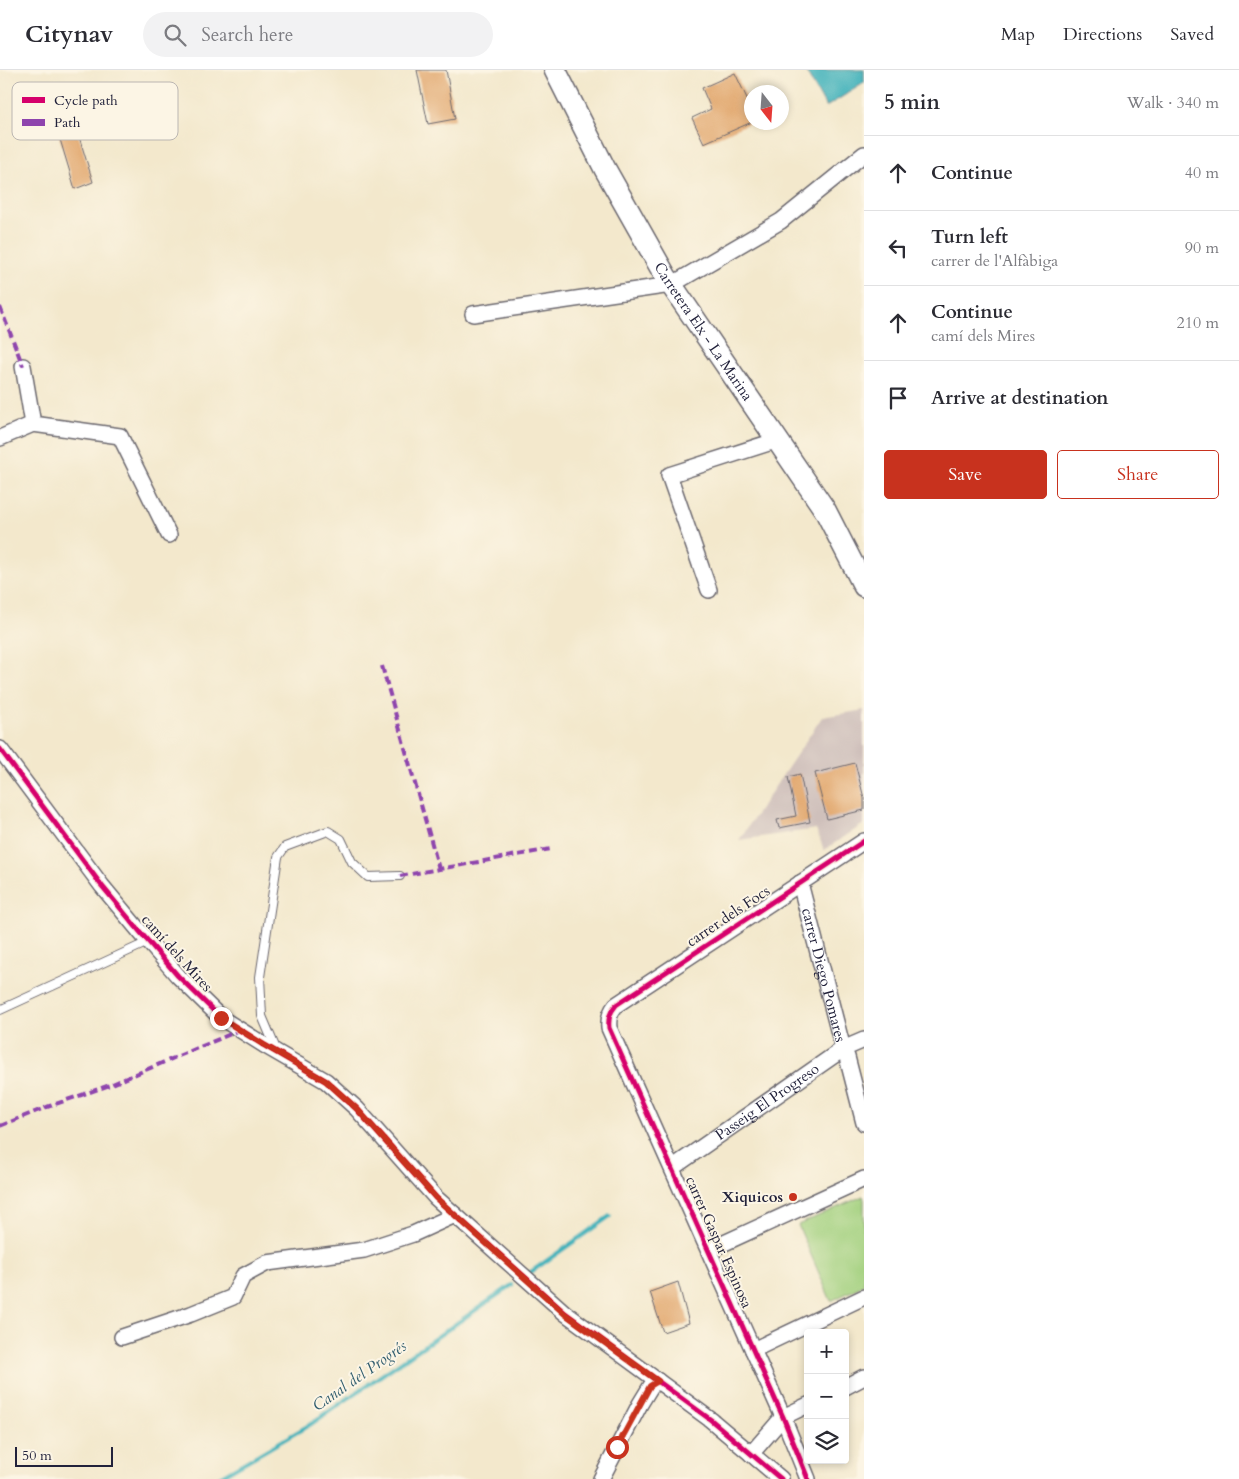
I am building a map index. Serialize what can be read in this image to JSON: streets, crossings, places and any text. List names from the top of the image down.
{
  "streets": {
    "main road": ["Carretera Elx - La Marina"],
    "street": [
      "carrer dels Focs",
      "camí dels Mires",
      "carrer Diego Pomares",
      "Passeig El Progreso",
      "carrer Gaspar Espinosa"
    ]
  },
  "crossings": [
    ["carrer dels Focs", "carrer Diego Pomares"],
    ["carrer dels Focs", "carrer Gaspar Espinosa"],
    ["carrer Diego Pomares", "Passeig El Progreso"],
    ["Passeig El Progreso", "carrer Gaspar Espinosa"]
  ],
  "water": ["Canal del Progrés"],
  "places": ["Xiquicos"],
  "legend": ["Cycle path", "Path"],
  "scale_bar": "50 m",
  "north": "bottom",
  "page": {
    "header": "Citynav",
    "search": "Search here",
    "nav": ["Map", "Directions", "Saved"],
    "heading": ["5 min", "Walk · 340 m"],
    "list": [
      ["Continue", "40 m"],
      ["Turn left", "carrer de l'Alfàbiga", "90 m"],
      ["Continue", "camí dels Mires", "210 m"],
      "Arrive at destination"
    ],
    "buttons": ["Save", "Share"],
    "map_buttons": ["+", "−"],
    "scale": "50 m"
  }
}
